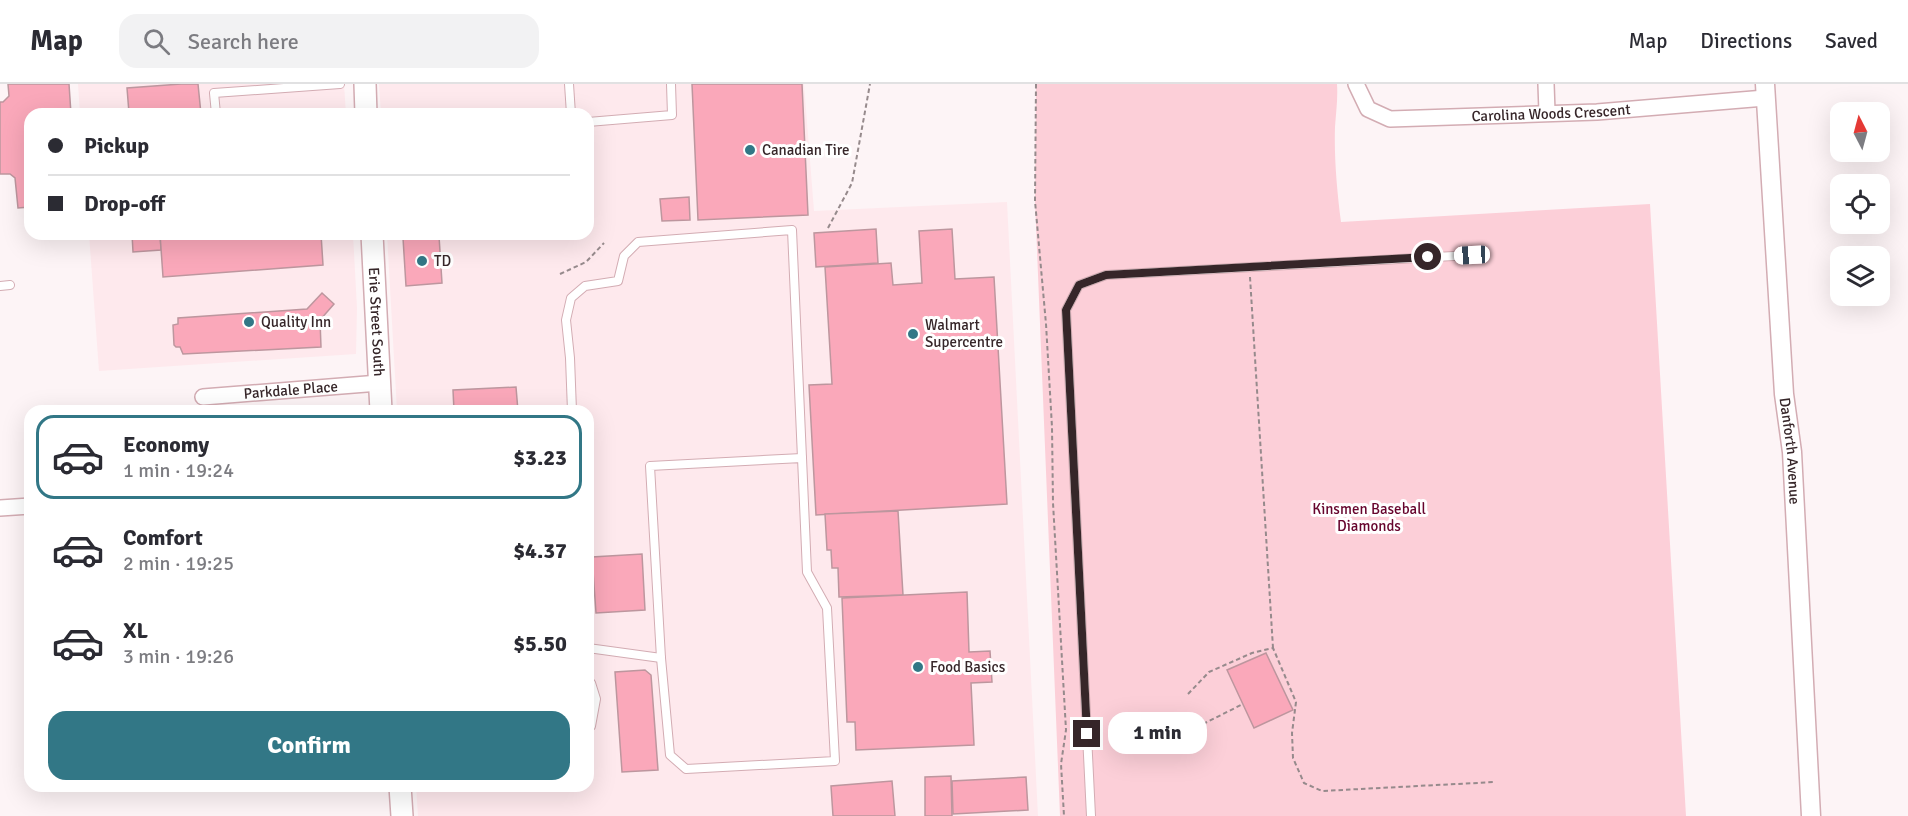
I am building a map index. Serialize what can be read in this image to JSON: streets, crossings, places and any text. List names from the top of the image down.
{
  "streets": {
    "main road": ["Erie Street South"],
    "street": ["Carolina Woods Crescent", "Parkdale Place", "Danforth Avenue"]
  },
  "crossings": [
    ["Carolina Woods Crescent", "Danforth Avenue"],
    ["Erie Street South", "Parkdale Place"]
  ],
  "parks": ["Kinsmen Baseball Diamonds"],
  "places": [
    "Canadian Tire",
    "TD",
    "Quality Inn",
    "Walmart Supercentre",
    "Food Basics"
  ],
  "north": "top",
  "page": {
    "header": "Map",
    "search": "Search here",
    "nav": ["Map", "Directions", "Saved"],
    "banner": ["Pickup", "Drop-off"],
    "list": [
      {
        "name": "Economy",
        "note": "1 min · 19:24",
        "value": "$3.23"
      },
      {
        "name": "Comfort",
        "note": "2 min · 19:25",
        "value": "$4.37"
      },
      {
        "name": "XL",
        "note": "3 min · 19:26",
        "value": "$5.50"
      }
    ],
    "buttons": "Confirm",
    "bubble": "1 min"
  }
}
